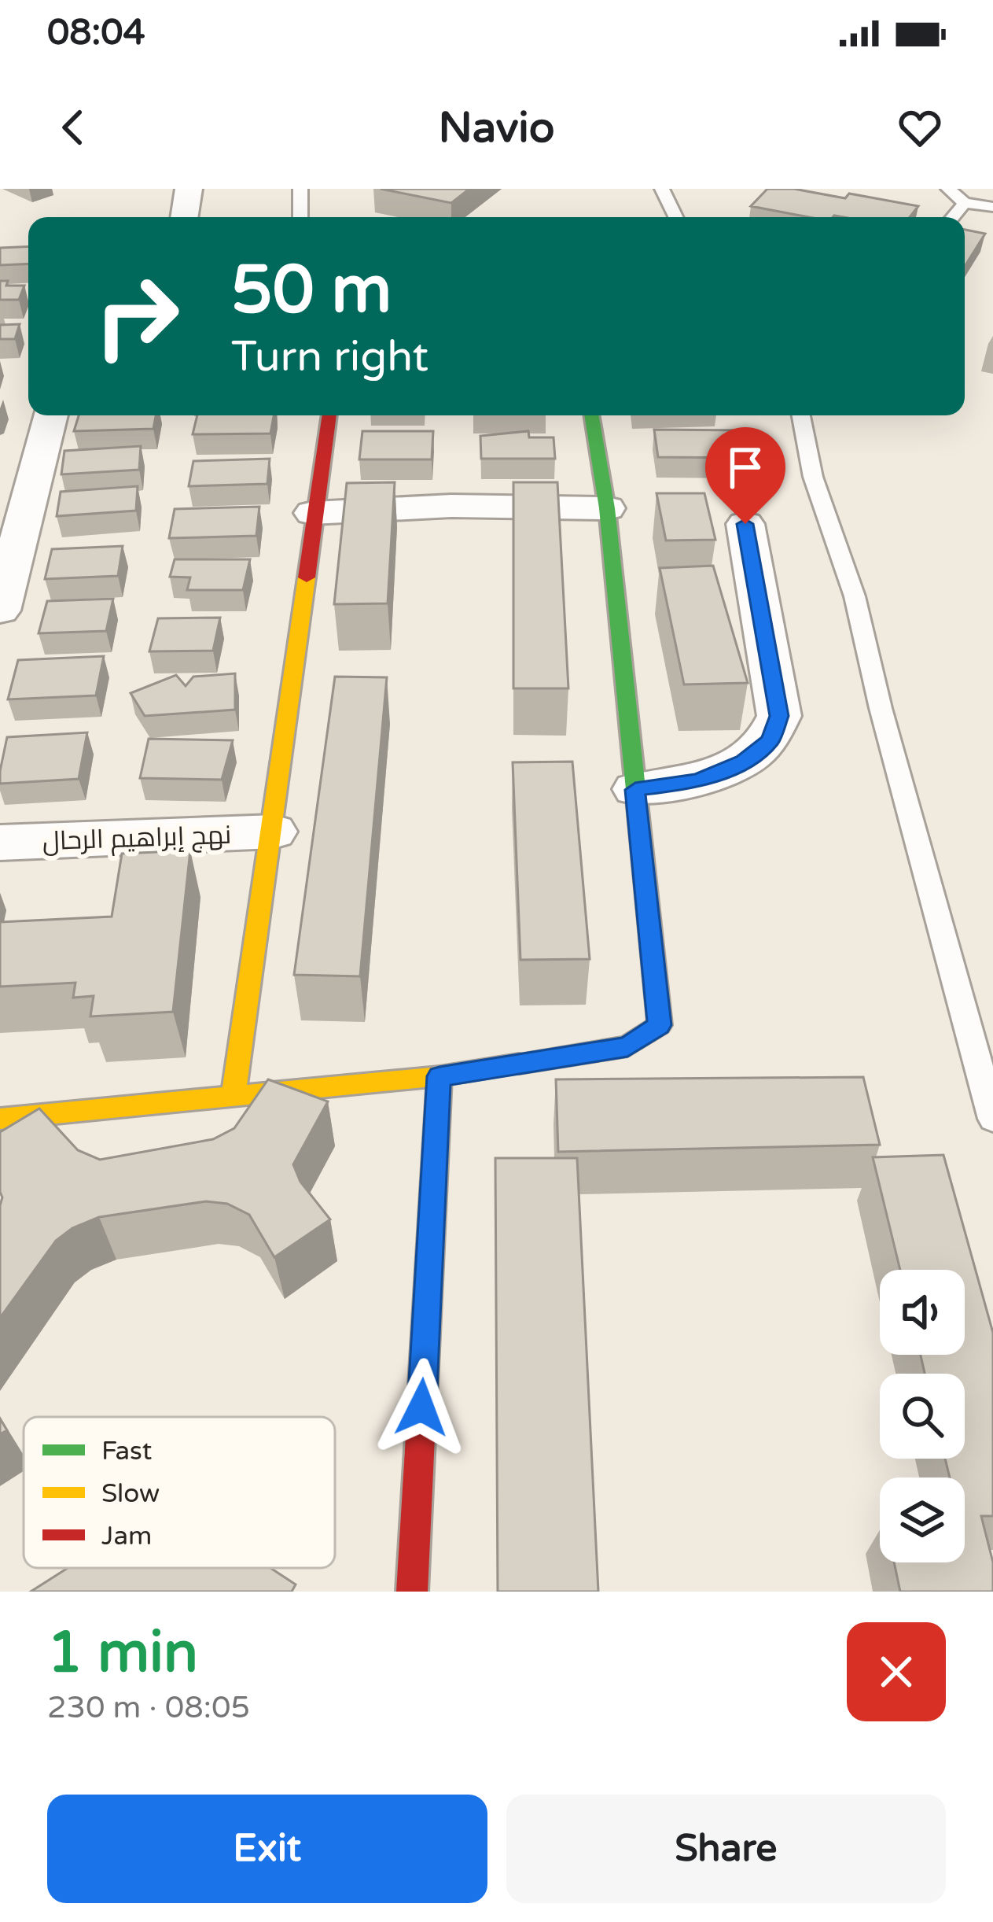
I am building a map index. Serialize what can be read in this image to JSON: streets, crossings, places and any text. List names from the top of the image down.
{
  "streets": {
    "street": ["نهج إبراهيم الرحال"]
  },
  "legend": ["Fast", "Slow", "Jam"],
  "page": {
    "status": "08:04",
    "header": "Navio",
    "turn": ["50 m", "Turn right"],
    "heading": ["1 min", "230 m · 08:05"],
    "buttons": ["Exit", "Share"]
  }
}
